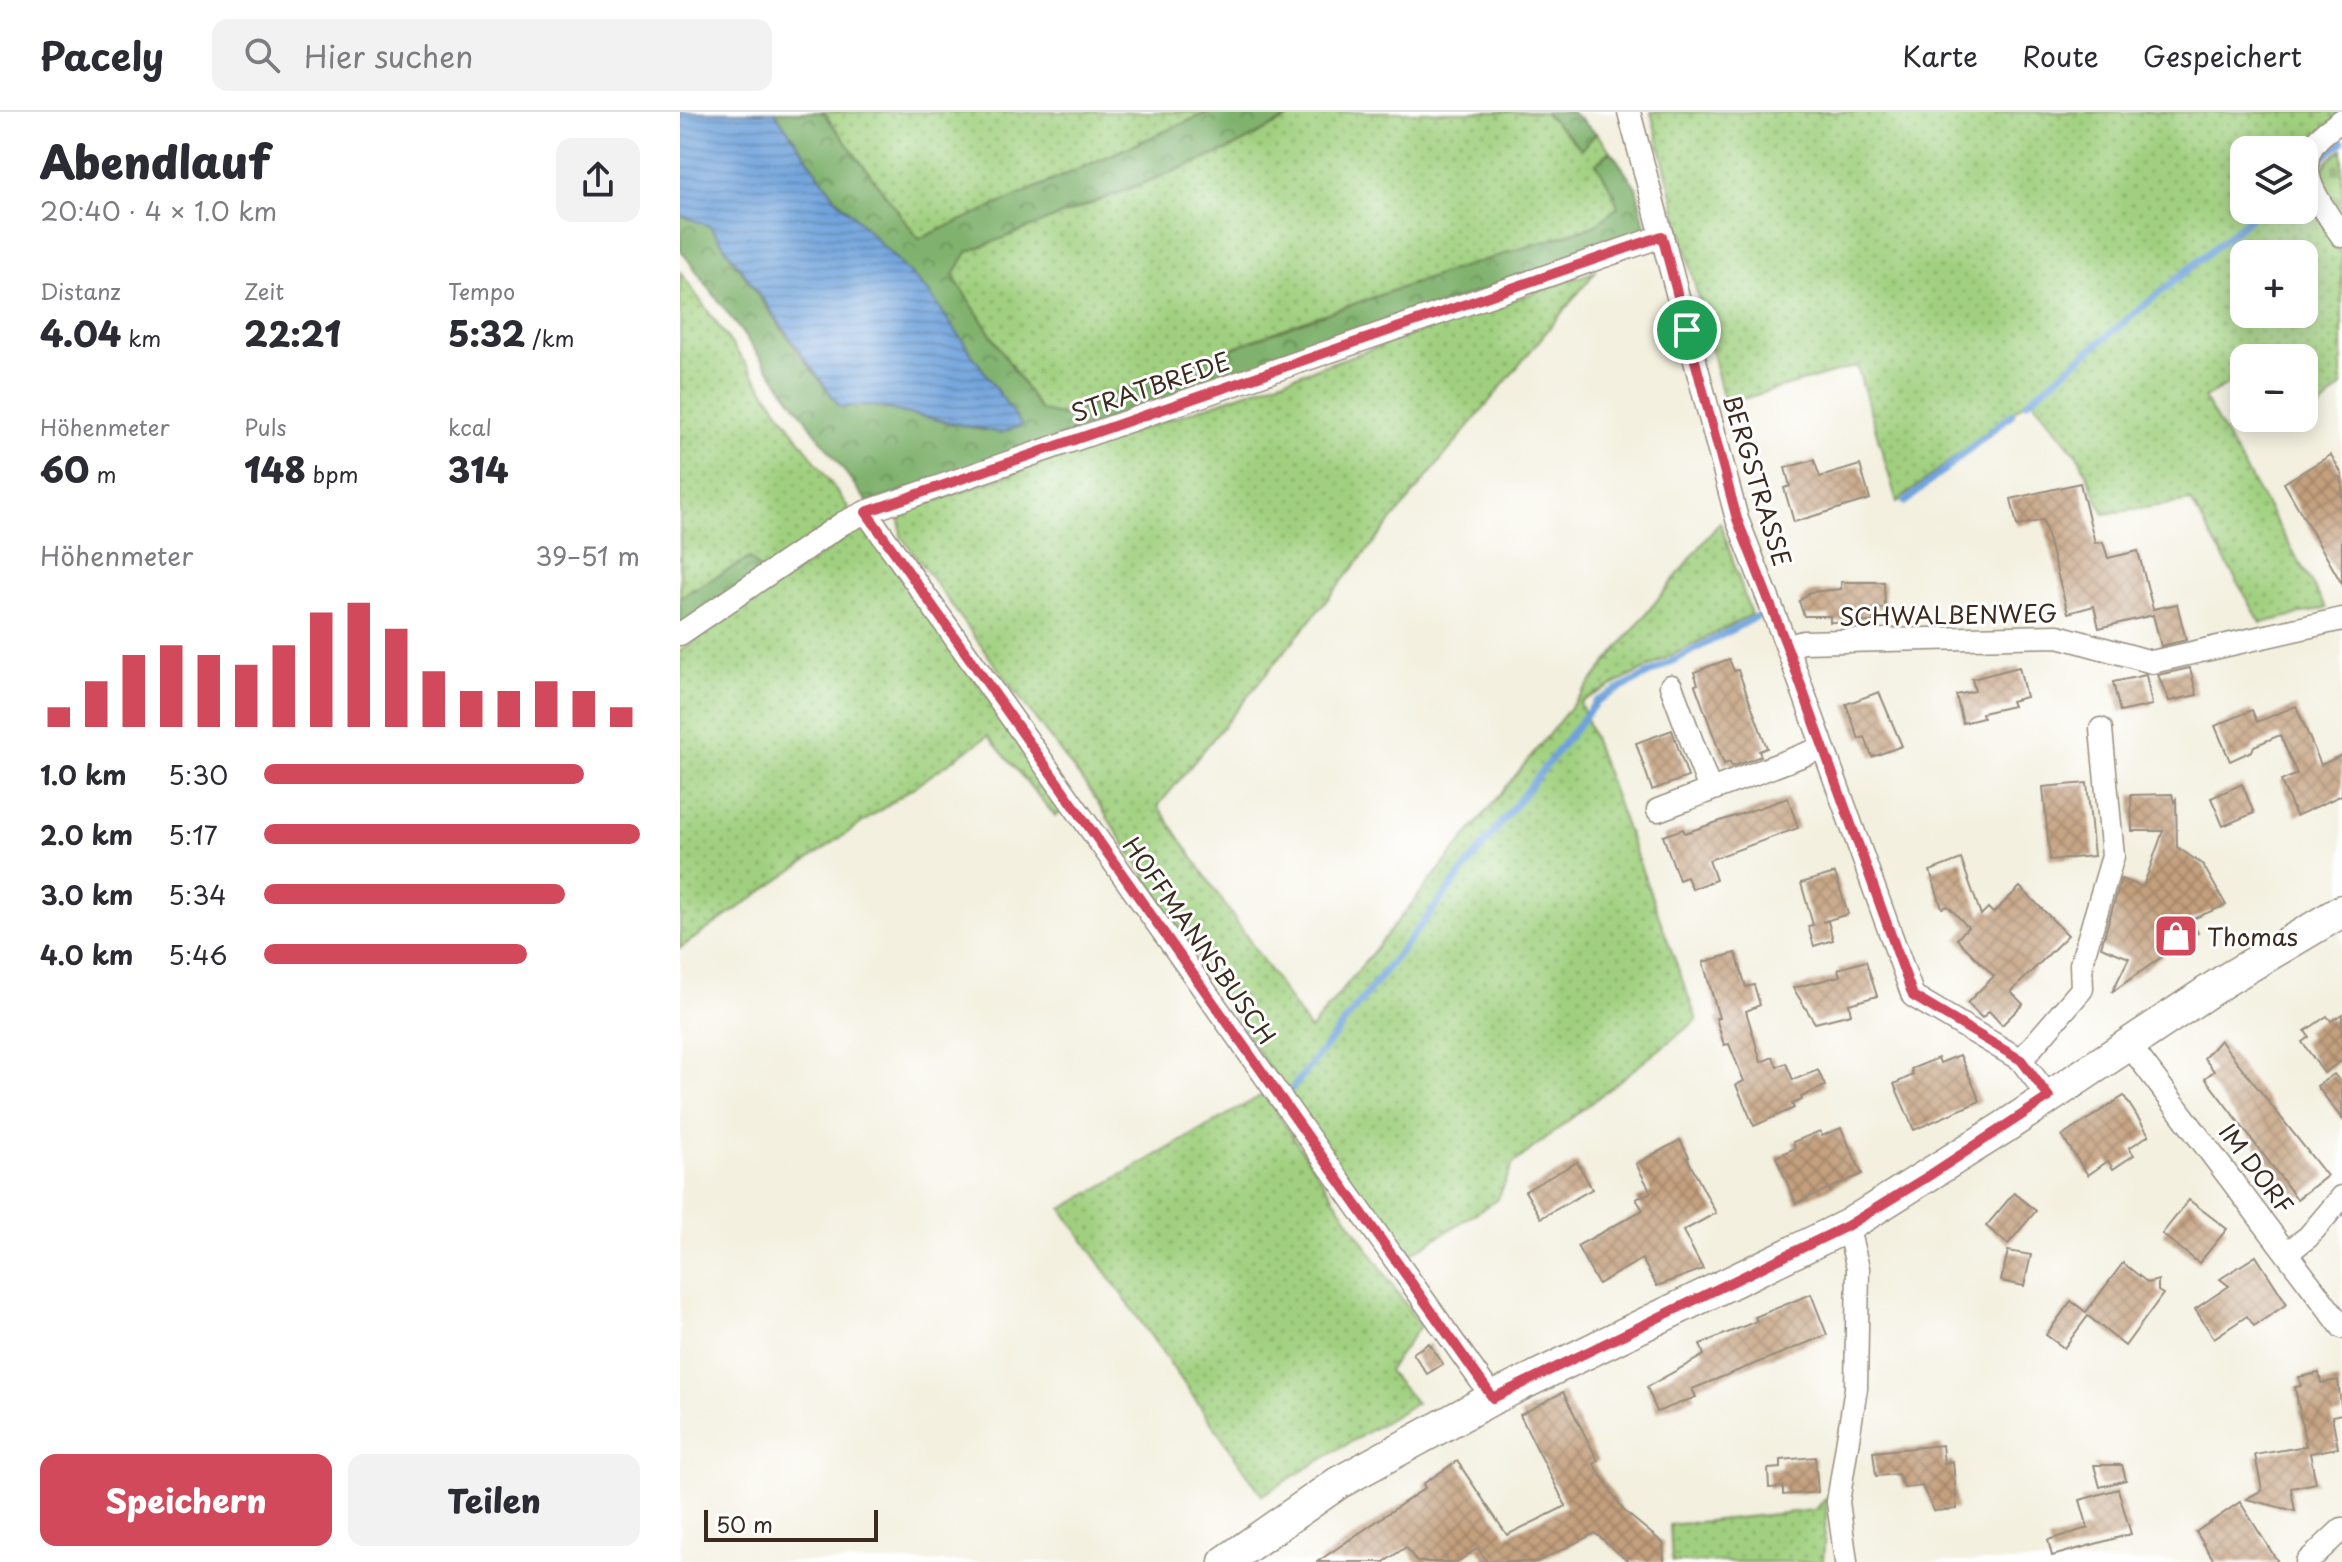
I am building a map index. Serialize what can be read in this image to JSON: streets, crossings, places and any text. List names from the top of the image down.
{
  "streets": {
    "street": [
      "STRATBREDE",
      "BERGSTRASSE",
      "SCHWALBENWEG",
      "HOFFMANNSBUSCH",
      "IM DORF"
    ]
  },
  "crossings": [
    ["STRATBREDE", "BERGSTRASSE"],
    ["STRATBREDE", "HOFFMANNSBUSCH"],
    ["BERGSTRASSE", "SCHWALBENWEG"]
  ],
  "places": {
    "shop": ["Thomas"]
  },
  "scale_bar": "50 m",
  "page": {
    "header": "Pacely",
    "search": "Hier suchen",
    "nav": ["Karte", "Route", "Gespeichert"],
    "heading": ["Abendlauf", "20:40 · 4 × 1.0 km"],
    "map_buttons": ["+", "−"],
    "stats": [
      ["Distanz", "4.04 km"],
      ["Zeit", "22:21"],
      ["Tempo", "5:32 /km"],
      ["Höhenmeter", "60 m"],
      ["Puls", "148 bpm"],
      ["kcal", "314"]
    ],
    "chart": ["Höhenmeter", "39–51 m"],
    "list": [
      {
        "name": "1.0 km",
        "note": "5:30"
      },
      {
        "name": "2.0 km",
        "note": "5:17"
      },
      {
        "name": "3.0 km",
        "note": "5:34"
      },
      {
        "name": "4.0 km",
        "note": "5:46"
      }
    ],
    "buttons": ["Speichern", "Teilen"],
    "scale": "50 m"
  }
}
